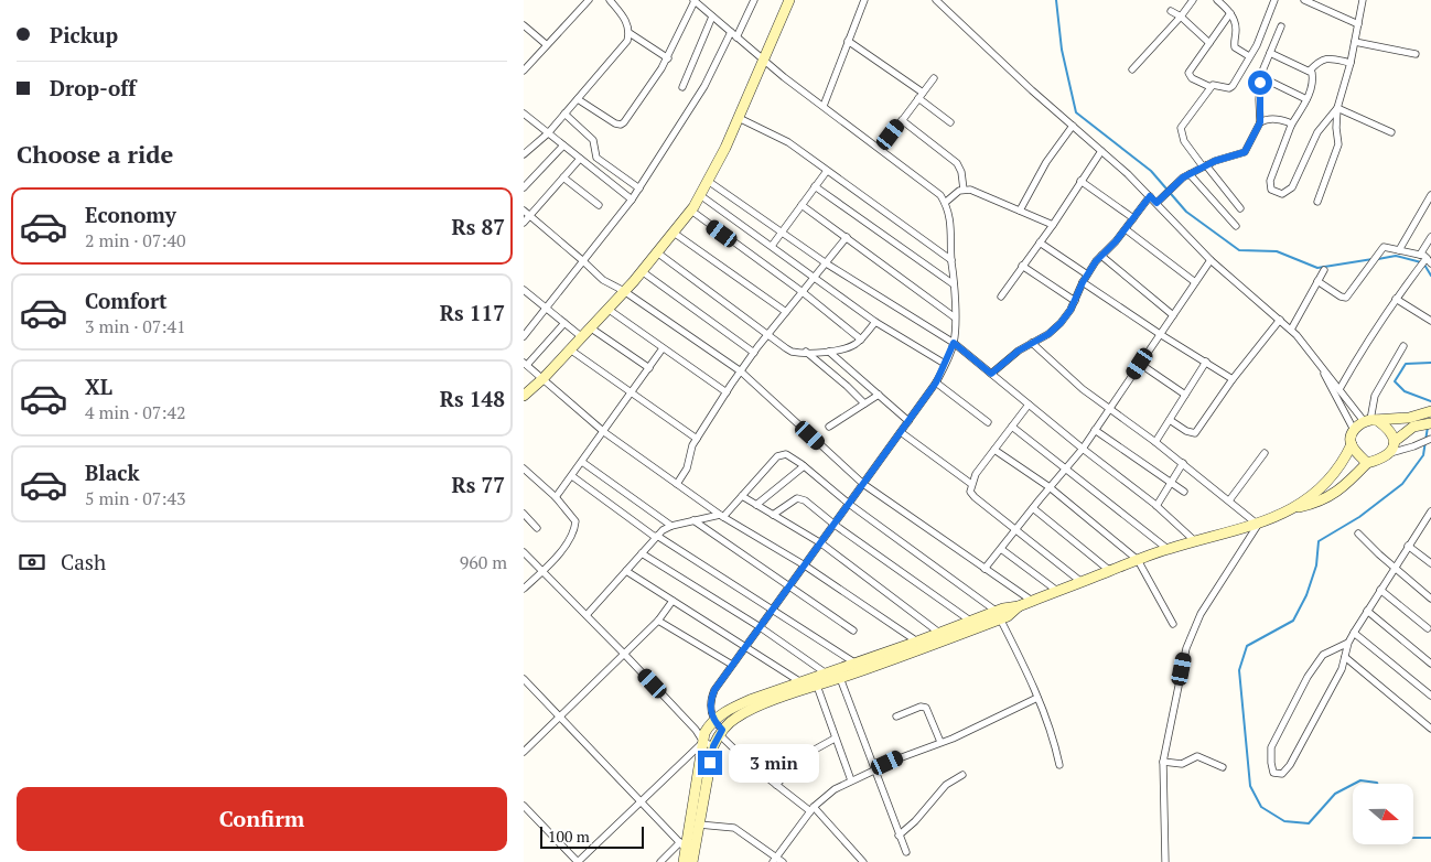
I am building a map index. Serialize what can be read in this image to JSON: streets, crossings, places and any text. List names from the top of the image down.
{
  "scale_bar": "100 m",
  "north": "right",
  "page": {
    "banner": ["Pickup", "Drop-off"],
    "heading": "Choose a ride",
    "list": [
      {
        "name": "Economy",
        "note": "2 min · 07:40",
        "value": "Rs 87"
      },
      {
        "name": "Comfort",
        "note": "3 min · 07:41",
        "value": "Rs 117"
      },
      {
        "name": "XL",
        "note": "4 min · 07:42",
        "value": "Rs 148"
      },
      {
        "name": "Black",
        "note": "5 min · 07:43",
        "value": "Rs 77"
      }
    ],
    "pay": ["Cash", "960 m"],
    "bubble": "3 min",
    "buttons": "Confirm",
    "scale": "100 m"
  }
}
